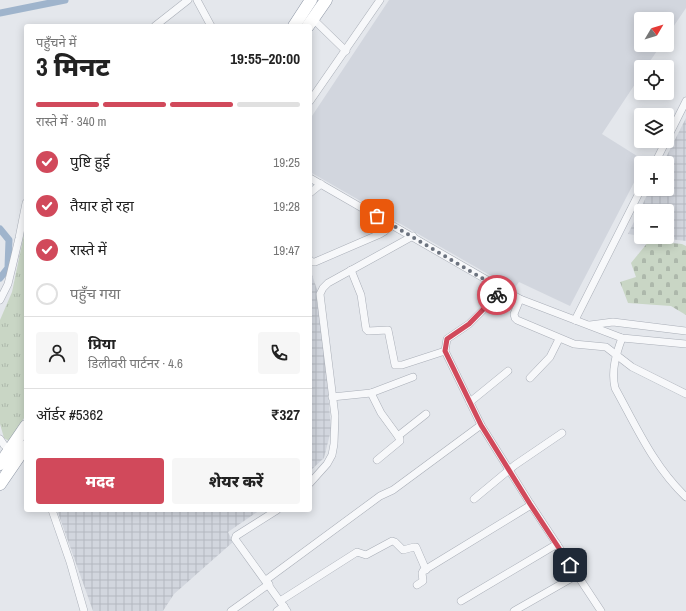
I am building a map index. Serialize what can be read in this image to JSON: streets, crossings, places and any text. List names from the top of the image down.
{
  "north": "top right",
  "page": {
    "map_buttons": ["+", "−"],
    "heading": ["3 मिनट", "पहुँचने में", "19:55–20:00"],
    "panel": [
      "प्रिया",
      "डिलीवरी पार्टनर · 4.6",
      "ऑर्डर #5362",
      "₹327"
    ],
    "bar": "रास्ते में · 340 m",
    "list": [
      ["पुष्टि हुई", "19:25"],
      ["तैयार हो रहा", "19:28"],
      ["रास्ते में", "19:47"],
      "पहुँच गया"
    ],
    "buttons": ["मदद", "शेयर करें"]
  }
}
